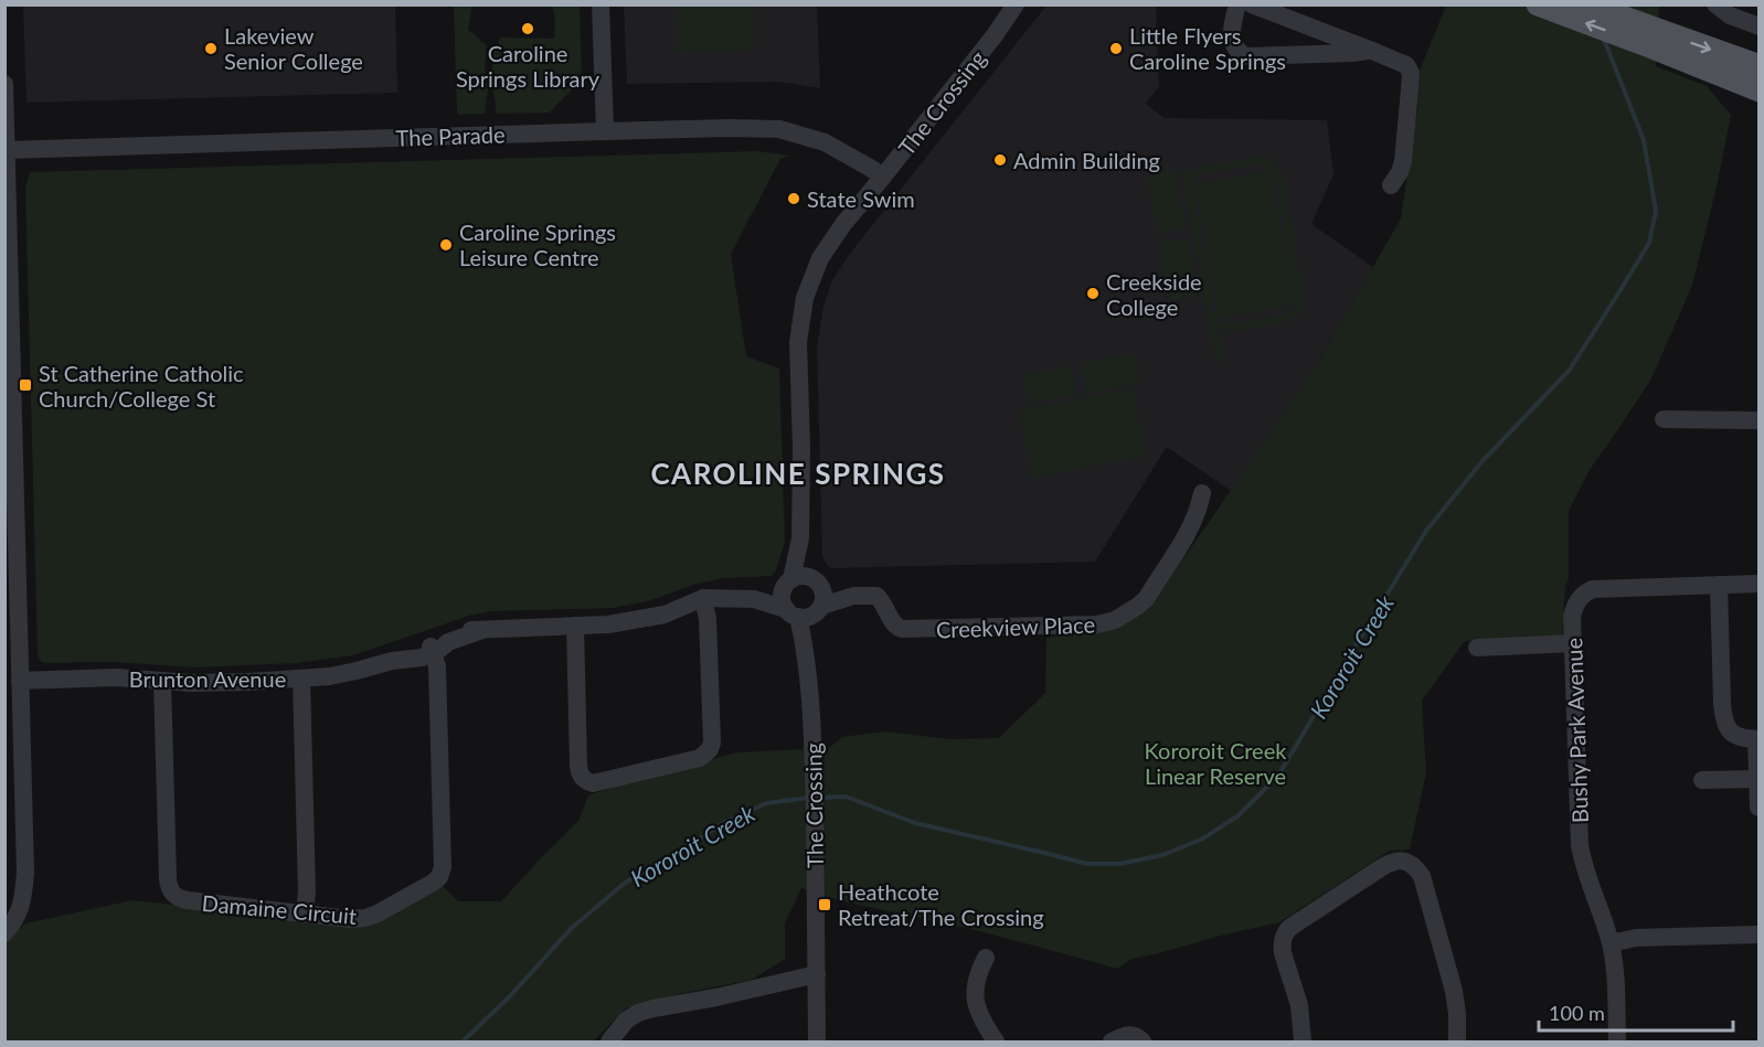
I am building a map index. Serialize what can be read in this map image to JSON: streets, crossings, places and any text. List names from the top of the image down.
{
  "streets": {
    "street": [
      "The Crossing",
      "The Parade",
      "Creekview Place",
      "Brunton Avenue",
      "Bushy Park Avenue",
      "Damaine Circuit"
    ]
  },
  "crossings": [
    ["The Crossing", "The Parade"],
    ["The Crossing", "Creekview Place"],
    ["The Crossing", "Brunton Avenue"],
    ["Creekview Place", "Brunton Avenue"],
    ["Brunton Avenue", "Damaine Circuit"]
  ],
  "districts": ["CAROLINE SPRINGS"],
  "water": ["Kororoit Creek"],
  "parks": ["Kororoit Creek Linear Reserve"],
  "places": {
    "other": [
      "Caroline Springs Library",
      "Lakeview Senior College",
      "Little Flyers Caroline Springs",
      "Admin Building",
      "State Swim",
      "Caroline Springs Leisure Centre",
      "Creekside College"
    ],
    "transit": ["St Catherine Catholic Church/College St", "Heathcote Retreat/The Crossing"]
  },
  "scale_bar": "100 m"
}
